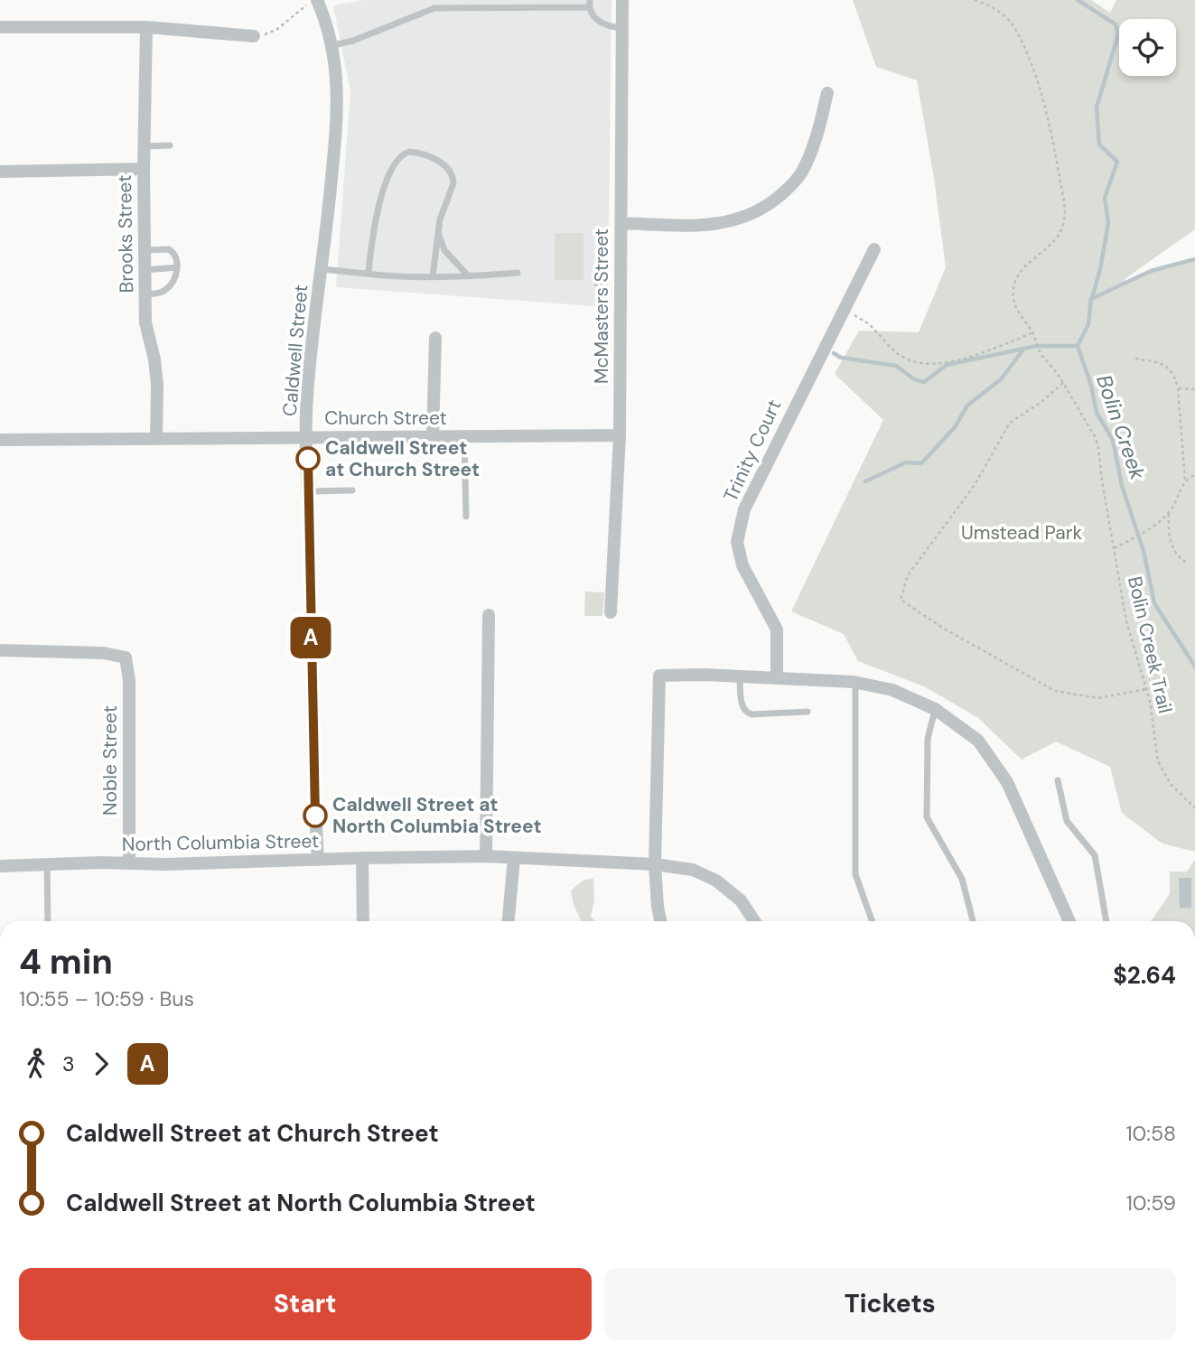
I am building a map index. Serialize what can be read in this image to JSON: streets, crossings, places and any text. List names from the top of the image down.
{
  "streets": {
    "street": [
      "Brooks Street",
      "McMasters Street",
      "Caldwell Street",
      "Church Street",
      "Trinity Court",
      "Noble Street",
      "North Columbia Street"
    ],
    "path": ["Bolin Creek Trail"]
  },
  "crossings": [
    ["Brooks Street", "Church Street"],
    ["McMasters Street", "Church Street"],
    ["Caldwell Street", "Church Street"],
    ["Caldwell Street", "North Columbia Street"],
    ["Noble Street", "North Columbia Street"]
  ],
  "water": ["Bolin Creek"],
  "parks": ["Umstead Park"],
  "places": ["Caldwell Street at Church Street", "Caldwell Street at North Columbia Street"],
  "lines": ["bus line A"],
  "page": {
    "on_map": "A",
    "heading": ["4 min", "10:55 – 10:59 · Bus", "$2.64"],
    "legs": ["3", "A"],
    "list": [
      {
        "name": "Caldwell Street at Church Street",
        "value": "10:58"
      },
      {
        "name": "Caldwell Street at North Columbia Street",
        "value": "10:59"
      }
    ],
    "buttons": ["Start", "Tickets"]
  }
}
